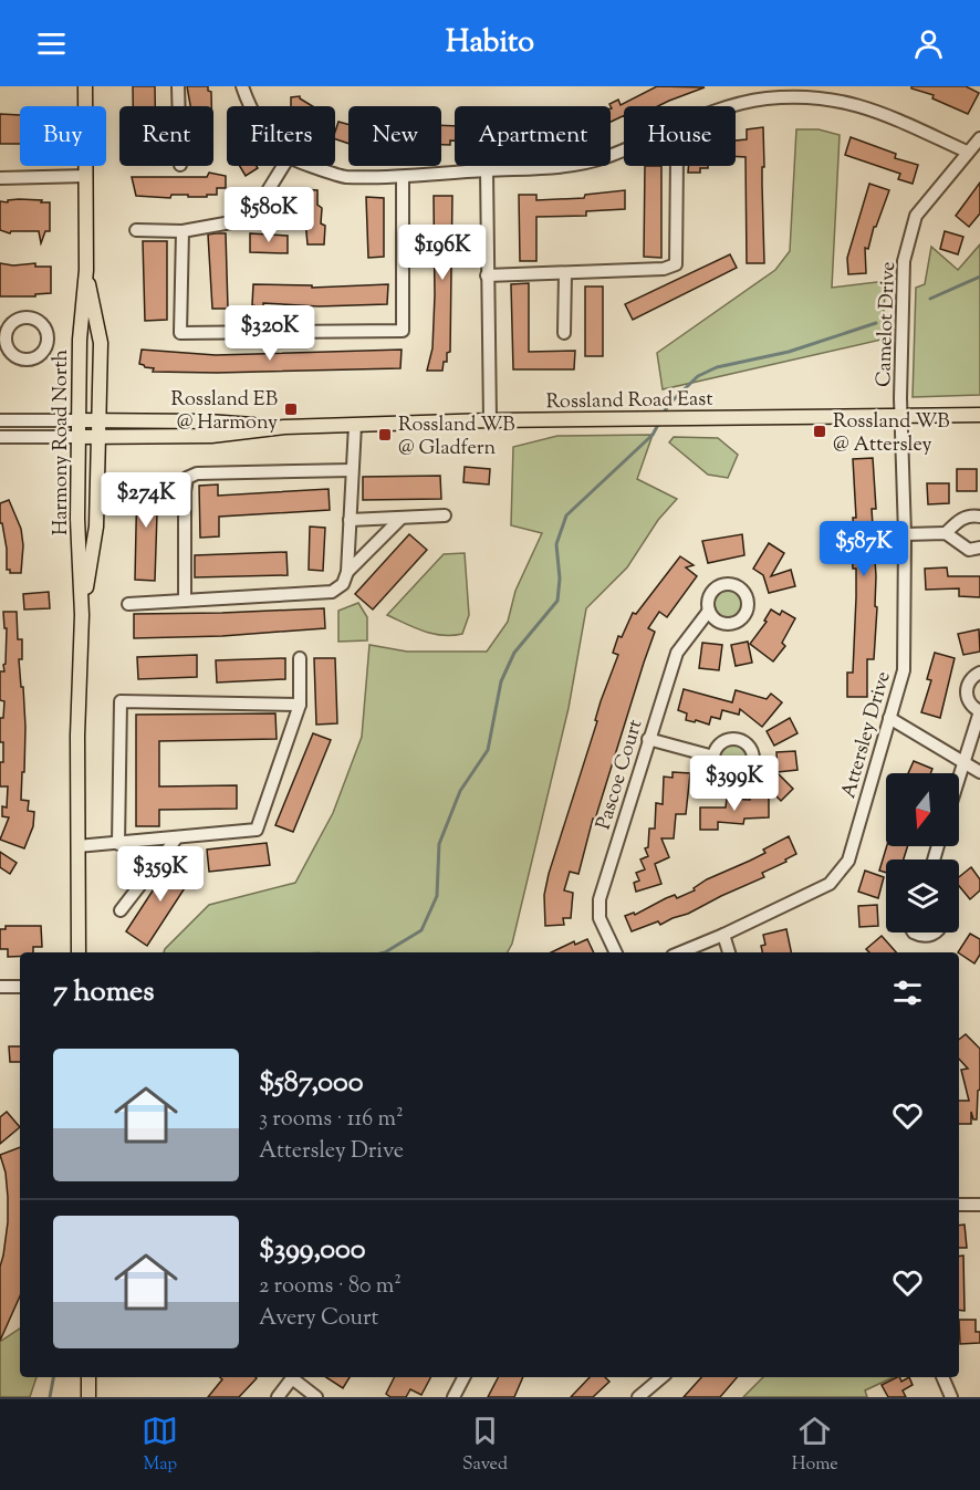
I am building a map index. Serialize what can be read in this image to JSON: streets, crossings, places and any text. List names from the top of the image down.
{
  "streets": {
    "main road": ["Rossland Road East", "Harmony Road North"],
    "street": ["Camelot Drive", "Attersley Drive", "Pascoe Court"]
  },
  "crossings": [
    ["Camelot Drive", "Rossland Road East"],
    ["Camelot Drive", "Attersley Drive"],
    ["Rossland Road East", "Harmony Road North"],
    ["Rossland Road East", "Attersley Drive"]
  ],
  "places": {
    "transit": ["Rossland EB @ Harmony", "Rossland WB @ Attersley", "Rossland WB @ Gladfern"]
  },
  "north": "bottom",
  "page": {
    "header": "Habito",
    "chip": [
      "Buy",
      "Rent",
      "Filters",
      "New",
      "Apartment",
      "House"
    ],
    "price": [
      "$580K",
      "$196K",
      "$320K",
      "$274K",
      "$587K",
      "$399K",
      "$359K"
    ],
    "heading": "7 homes",
    "list": [
      {
        "name": "$587,000",
        "note": "3 rooms · 116 m² · Attersley Drive"
      },
      {
        "name": "$399,000",
        "note": "2 rooms · 80 m² · Avery Court"
      }
    ],
    "tabs": ["Map", "Saved", "Home"]
  }
}
